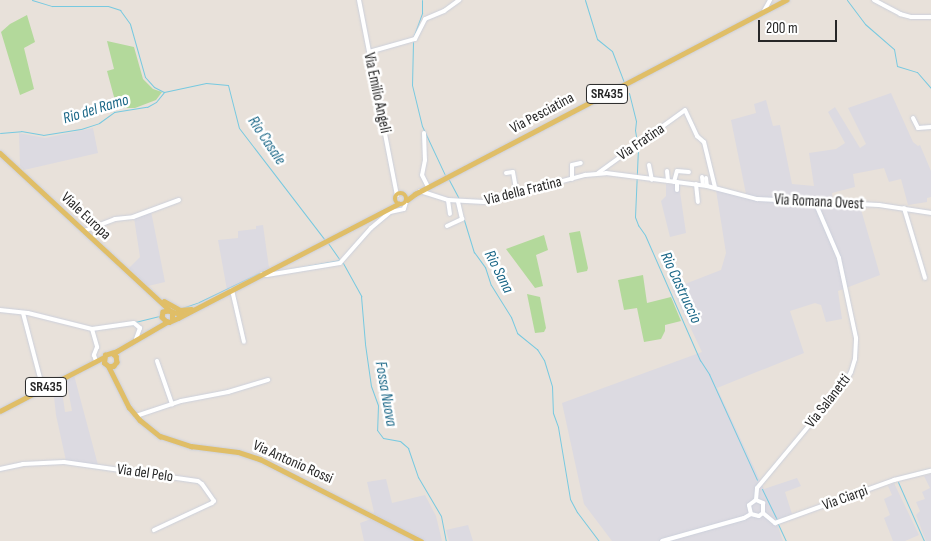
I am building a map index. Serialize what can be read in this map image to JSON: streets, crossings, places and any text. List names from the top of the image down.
{
  "streets": {
    "main road": [
      "SR435",
      "Via Pesciatina",
      "Viale Europa",
      "Via Antonio Rossi"
    ],
    "street": [
      "Via Emilio Angeli",
      "Via Fratina",
      "Via della Fratina",
      "Via Romana Ovest",
      "Via Salanetti",
      "Via del Pelo",
      "Via Ciarpi"
    ]
  },
  "crossings": [
    ["Via Emilio Angeli", "Via Pesciatina"],
    ["Via Pesciatina", "Via della Fratina"],
    ["Via Pesciatina", "Viale Europa"],
    ["Via Pesciatina", "Via Antonio Rossi"],
    ["Via Fratina", "Via della Fratina"],
    ["Via Fratina", "Via Romana Ovest"],
    ["Via della Fratina", "Via Romana Ovest"],
    ["Via Romana Ovest", "Via Salanetti"],
    ["Via Salanetti", "Via Ciarpi"]
  ],
  "water": [
    "Rio del Ramo",
    "Rio Casale",
    "Rio Sana",
    "Rio Castruccio",
    "Fossa Nuova"
  ],
  "scale_bar": "200 m"
}
